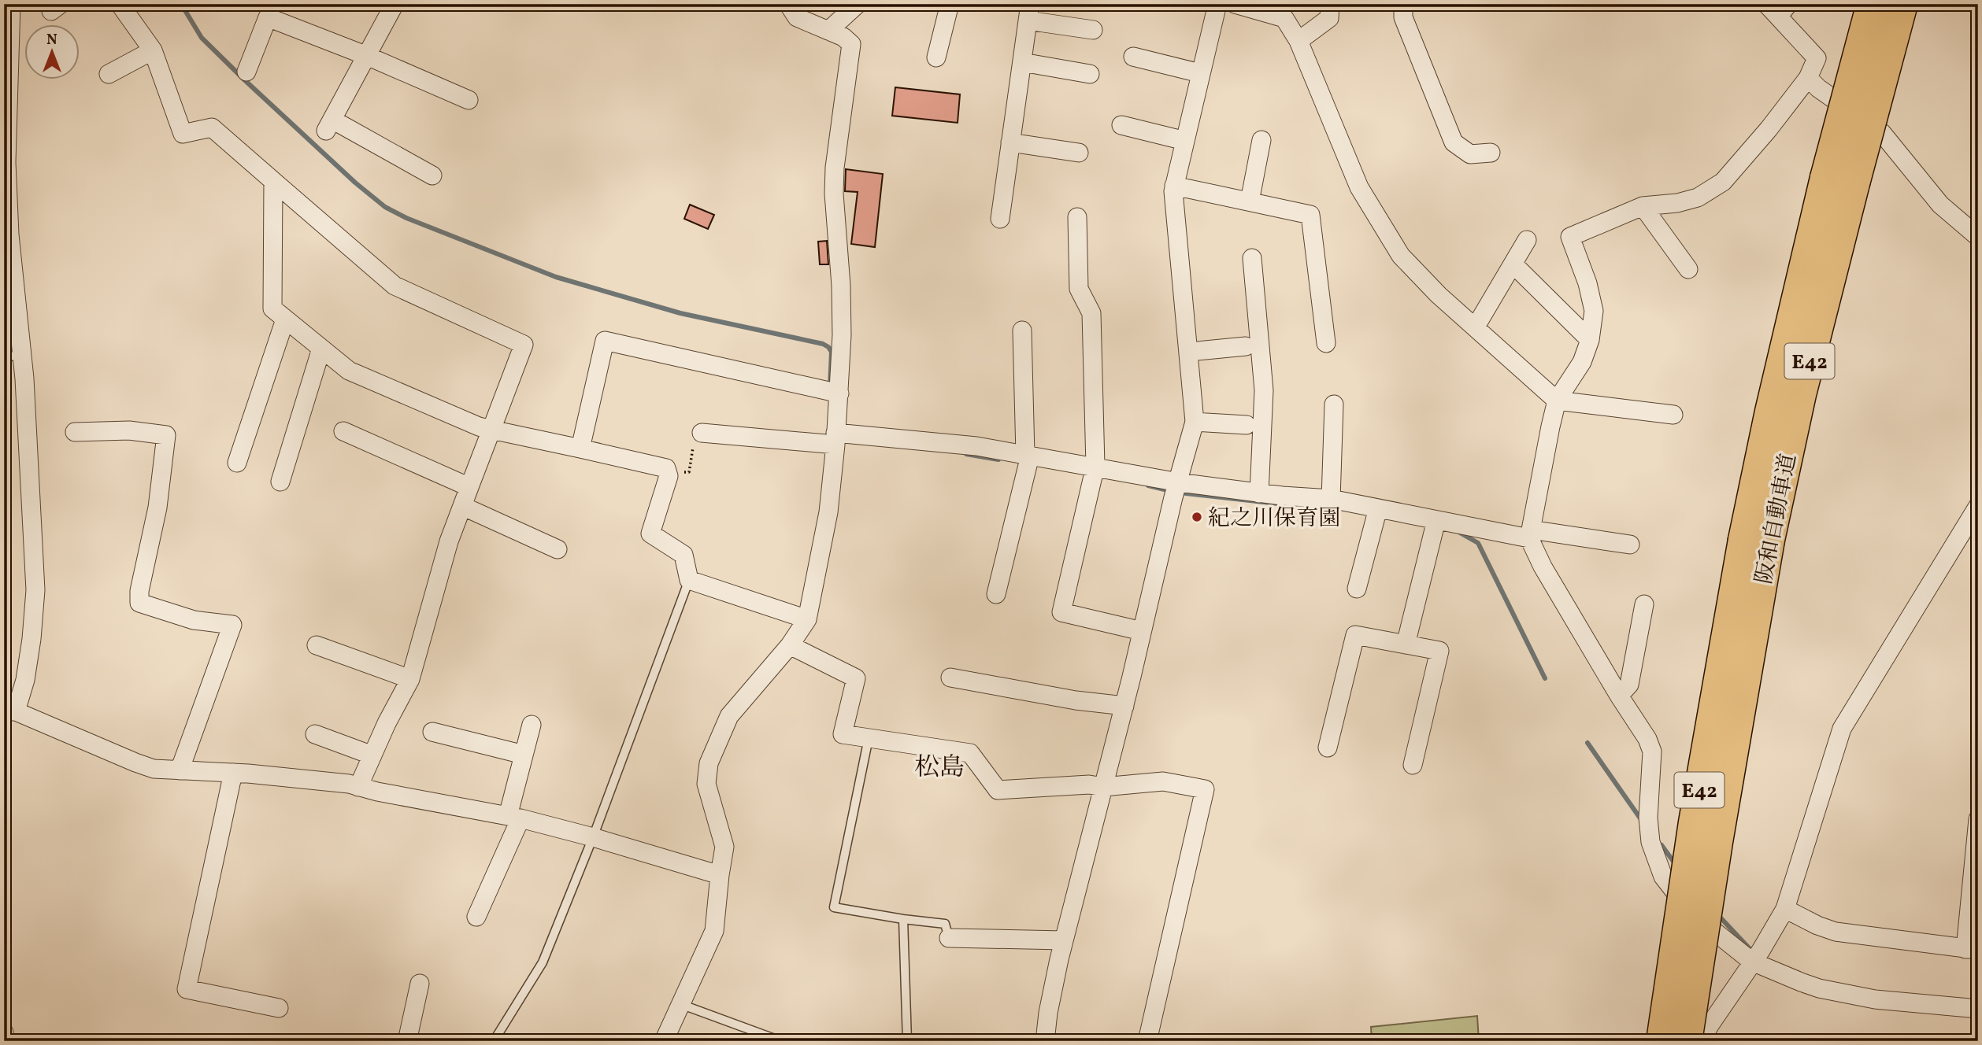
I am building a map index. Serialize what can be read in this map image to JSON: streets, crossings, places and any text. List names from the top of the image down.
{
  "streets": {
    "highway": ["E42", "阪和自動車道"]
  },
  "districts": ["松島"],
  "places": ["紀之川保育園"],
  "north": "top"
}
